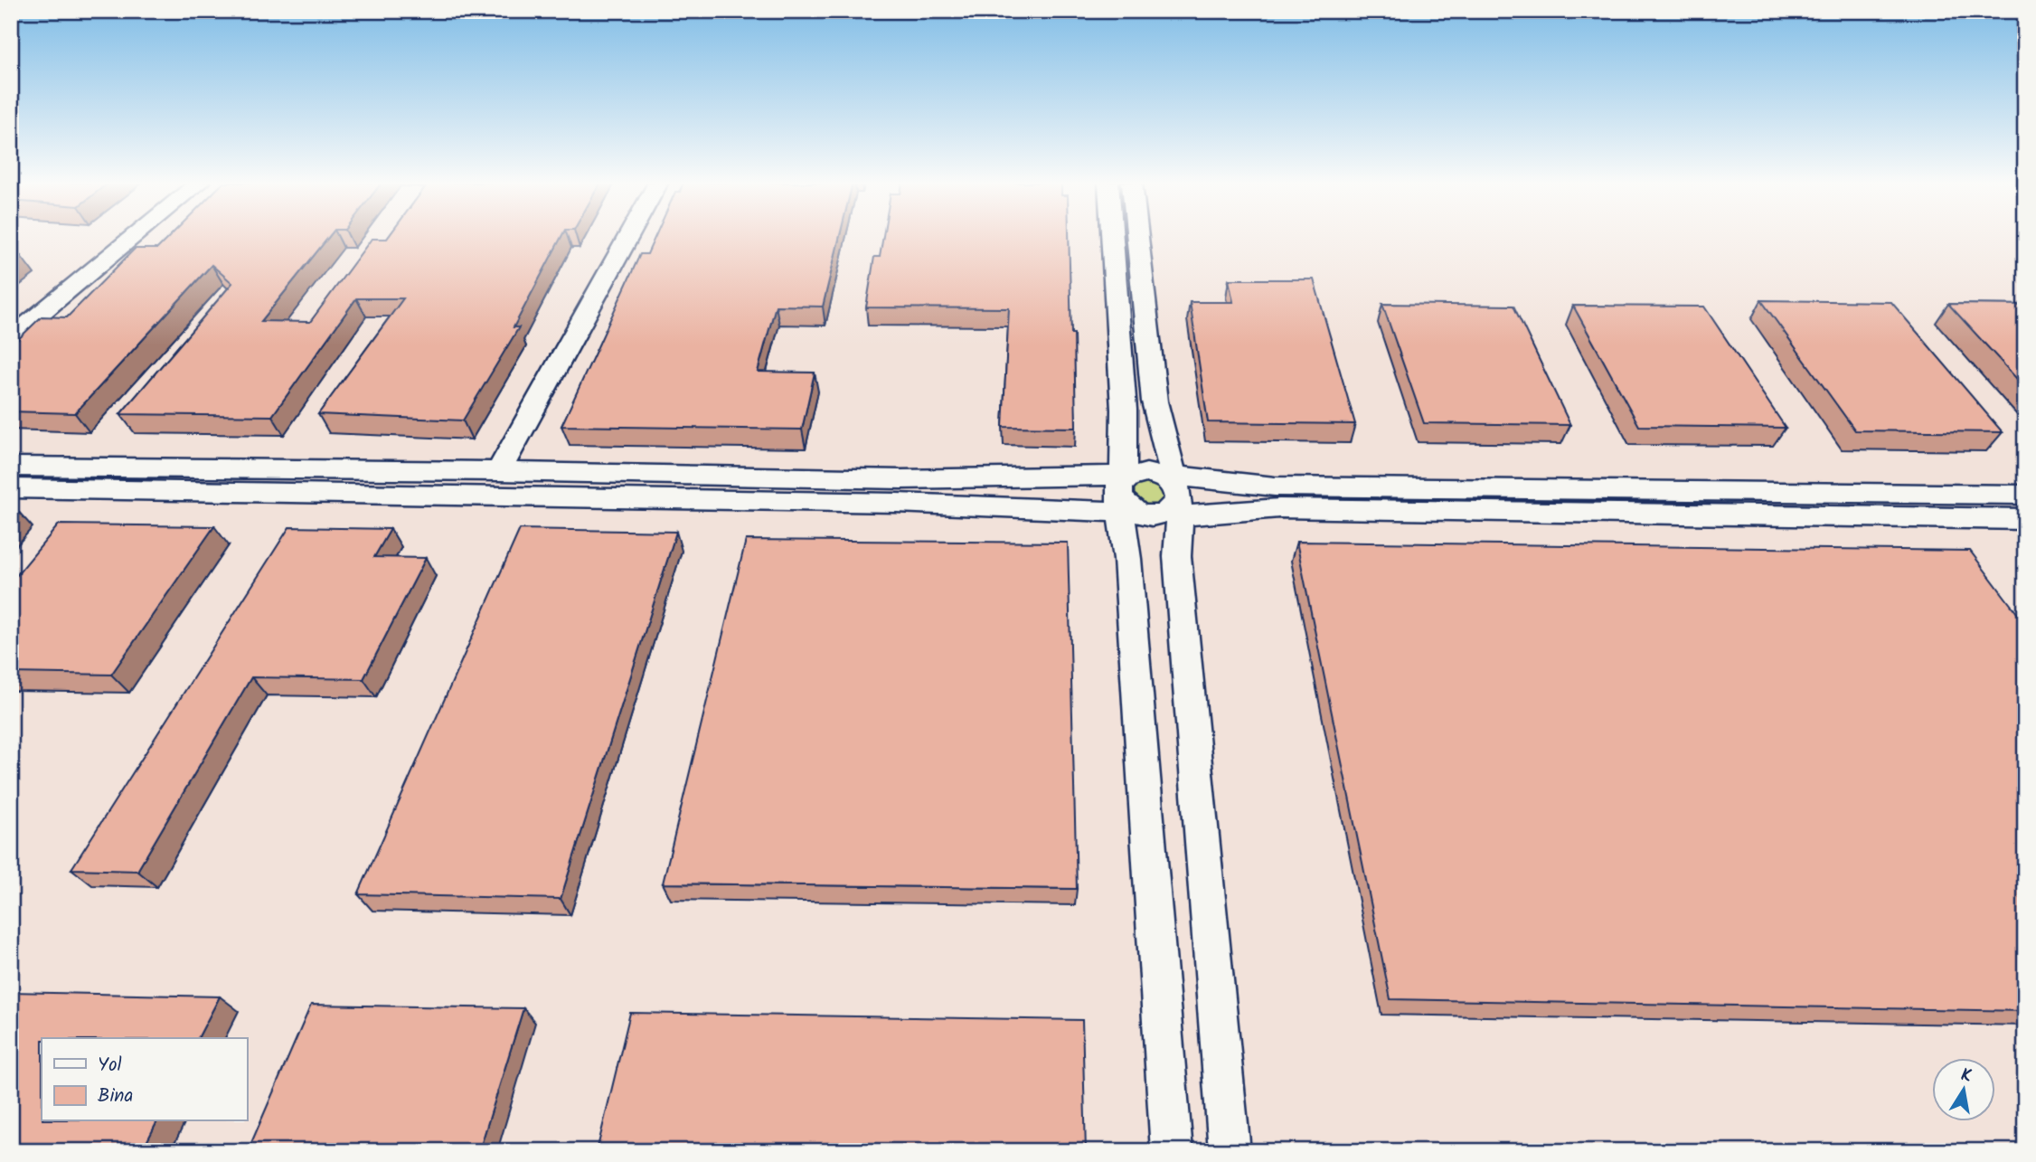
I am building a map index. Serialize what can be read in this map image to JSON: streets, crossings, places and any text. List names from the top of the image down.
{
  "legend": ["Yol", "Bina"],
  "north": "top"
}
